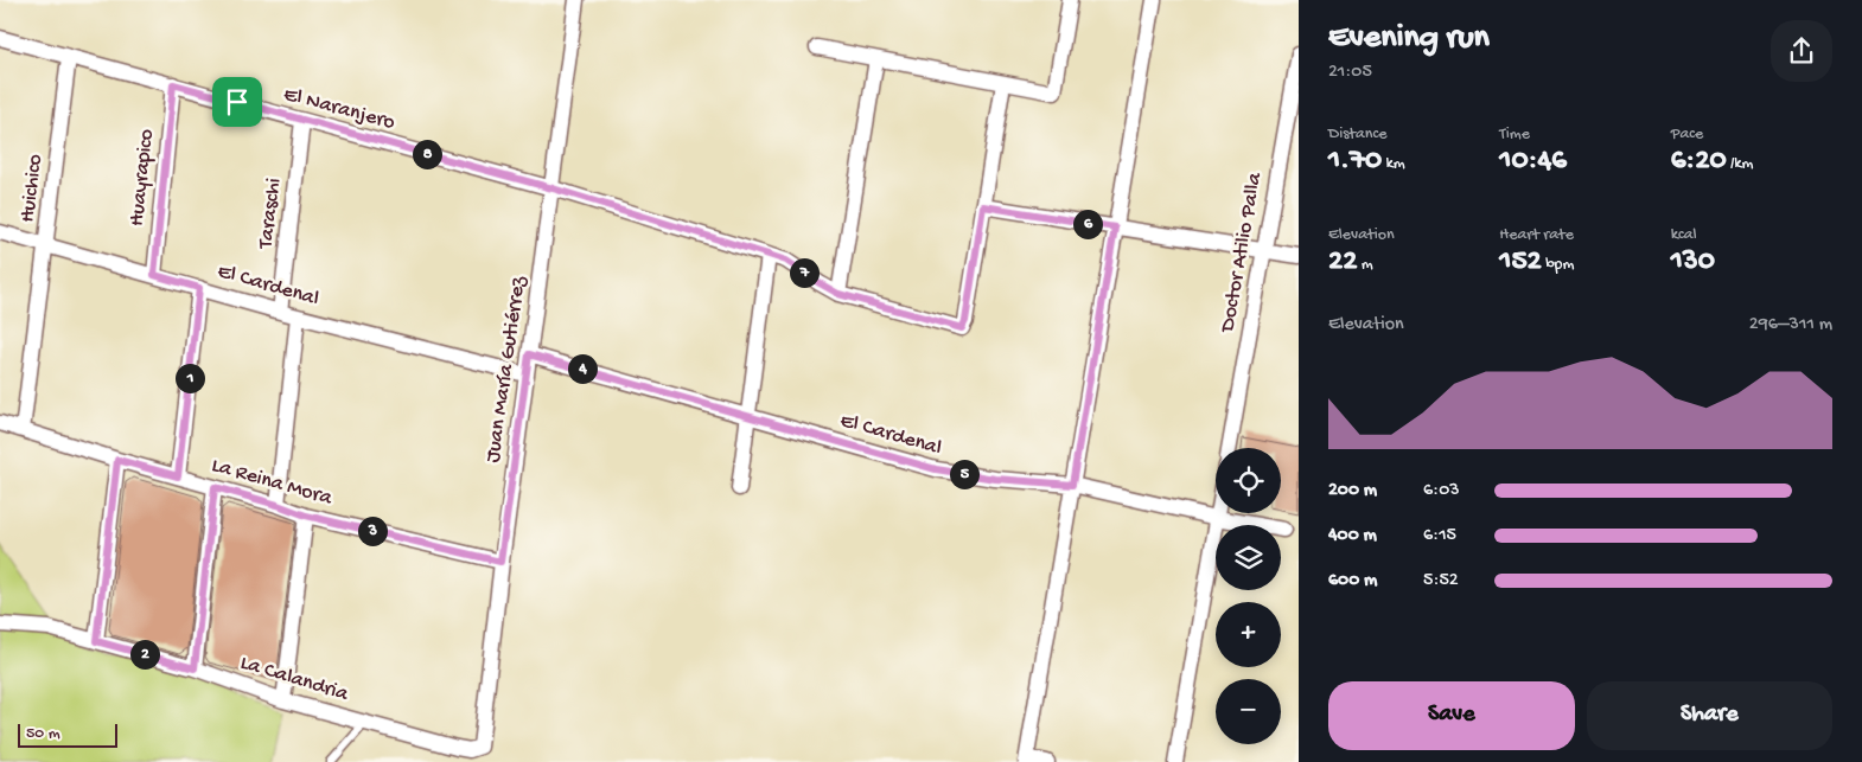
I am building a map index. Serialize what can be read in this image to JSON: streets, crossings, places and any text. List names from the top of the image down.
{
  "streets": {
    "street": [
      "El Naranjero",
      "Huayrapico",
      "Huichico",
      "Taraschi",
      "Doctor Atilio Palla",
      "El Cardenal",
      "Juan María Gutiérrez",
      "La Reina Mora",
      "La Calandria"
    ]
  },
  "crossings": [
    ["El Naranjero", "Huayrapico"],
    ["El Naranjero", "Huichico"],
    ["El Naranjero", "Taraschi"],
    ["El Naranjero", "Juan María Gutiérrez"],
    ["Huayrapico", "El Cardenal"],
    ["Huichico", "El Cardenal"],
    ["Huichico", "La Reina Mora"],
    ["Taraschi", "El Cardenal"],
    ["El Cardenal", "Juan María Gutiérrez"],
    ["Juan María Gutiérrez", "La Reina Mora"],
    ["Juan María Gutiérrez", "La Calandria"]
  ],
  "scale_bar": "50 m",
  "page": {
    "heading": ["Evening run", "21:05"],
    "stats": [
      ["Distance", "1.70 km"],
      ["Time", "10:46"],
      ["Pace", "6:20 /km"],
      ["Elevation", "22 m"],
      ["Heart rate", "152 bpm"],
      ["kcal", "130"]
    ],
    "pins": [
      "8",
      "6",
      "7",
      "4",
      "1",
      "5",
      "3",
      "2"
    ],
    "chart": ["Elevation", "296–311 m"],
    "map_buttons": ["+", "−"],
    "list": [
      {
        "name": "200 m",
        "note": "6:03"
      },
      {
        "name": "400 m",
        "note": "6:15"
      },
      {
        "name": "600 m",
        "note": "5:52"
      }
    ],
    "buttons": ["Save", "Share"],
    "scale": "50 m"
  }
}
